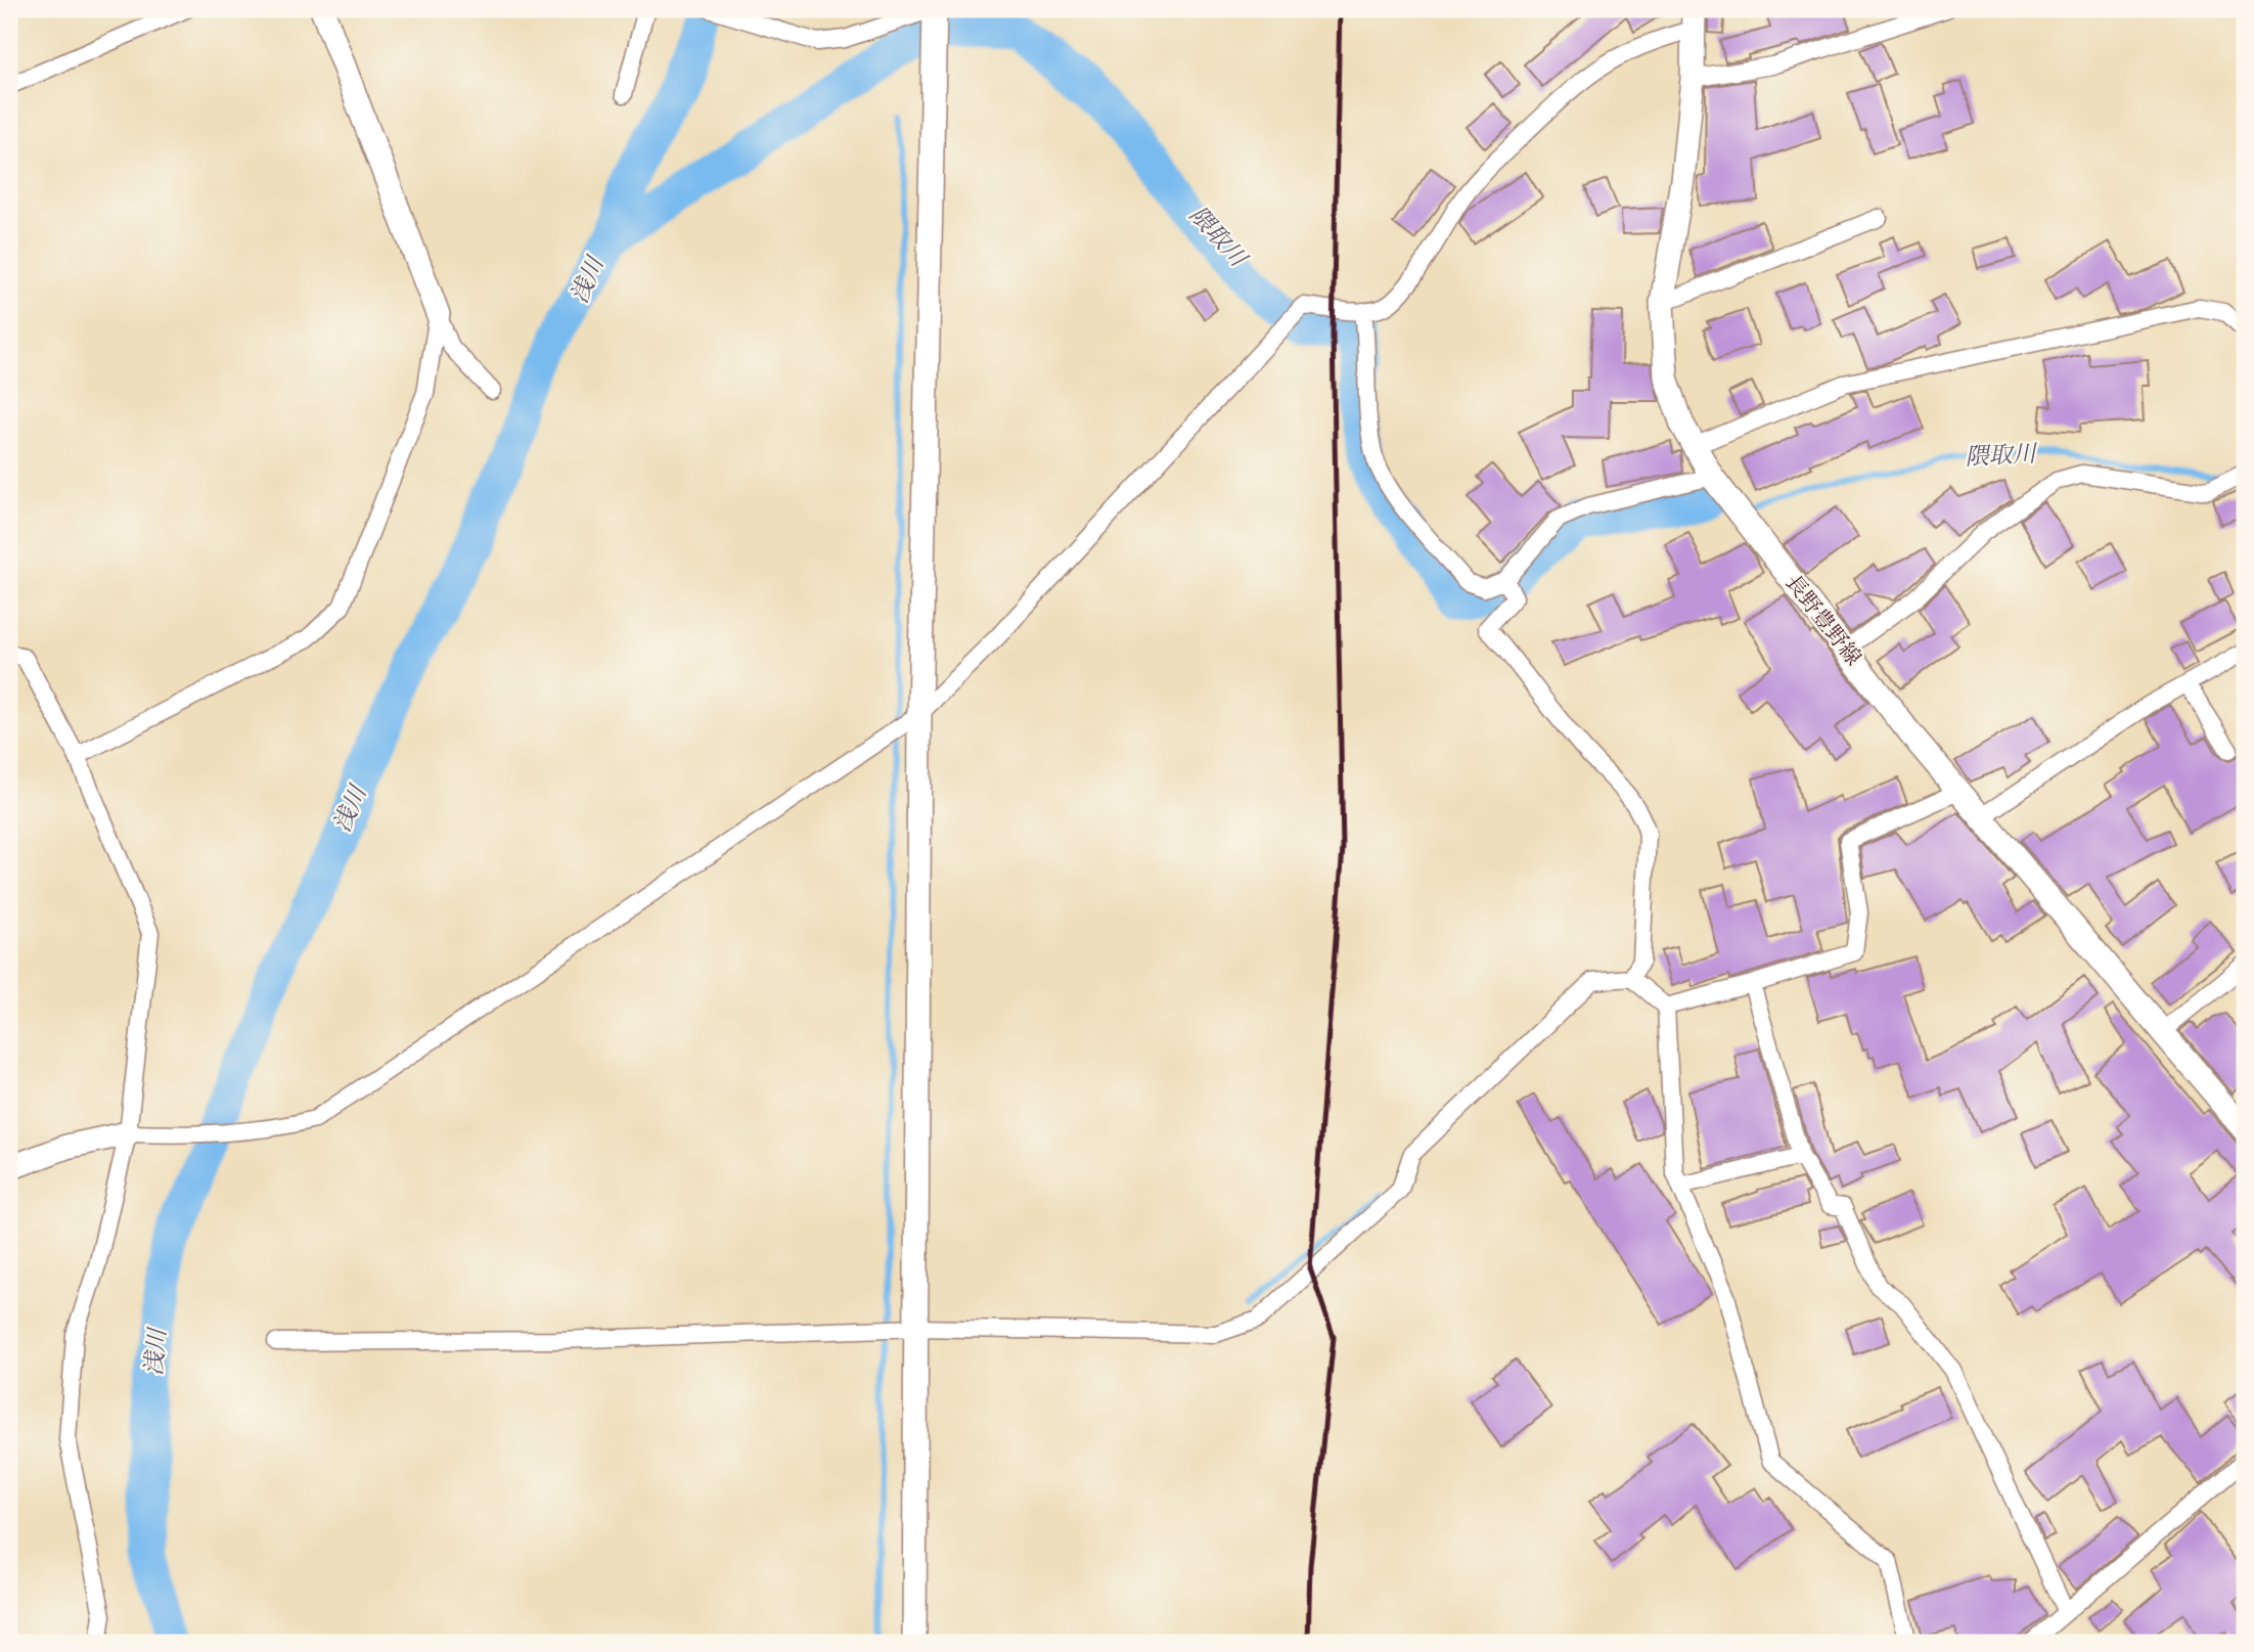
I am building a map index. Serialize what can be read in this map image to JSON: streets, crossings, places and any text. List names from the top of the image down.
{
  "streets": {
    "street": ["長野豊野線"]
  },
  "water": ["隈取川", "浅川"]
}
